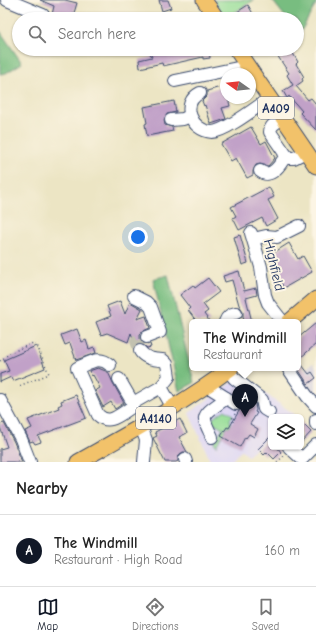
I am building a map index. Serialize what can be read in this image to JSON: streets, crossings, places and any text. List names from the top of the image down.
{
  "streets": {
    "main road": ["A409", "A4140"],
    "street": ["Highfield"]
  },
  "north": "left",
  "page": {
    "search": "Search here",
    "popup": ["The Windmill", "Restaurant"],
    "pins": "A",
    "heading": "Nearby",
    "list": [
      {
        "mark": "A",
        "name": "The Windmill",
        "note": "Restaurant · High Road",
        "value": "160 m"
      }
    ],
    "nav": ["Map", "Directions", "Saved"]
  }
}
